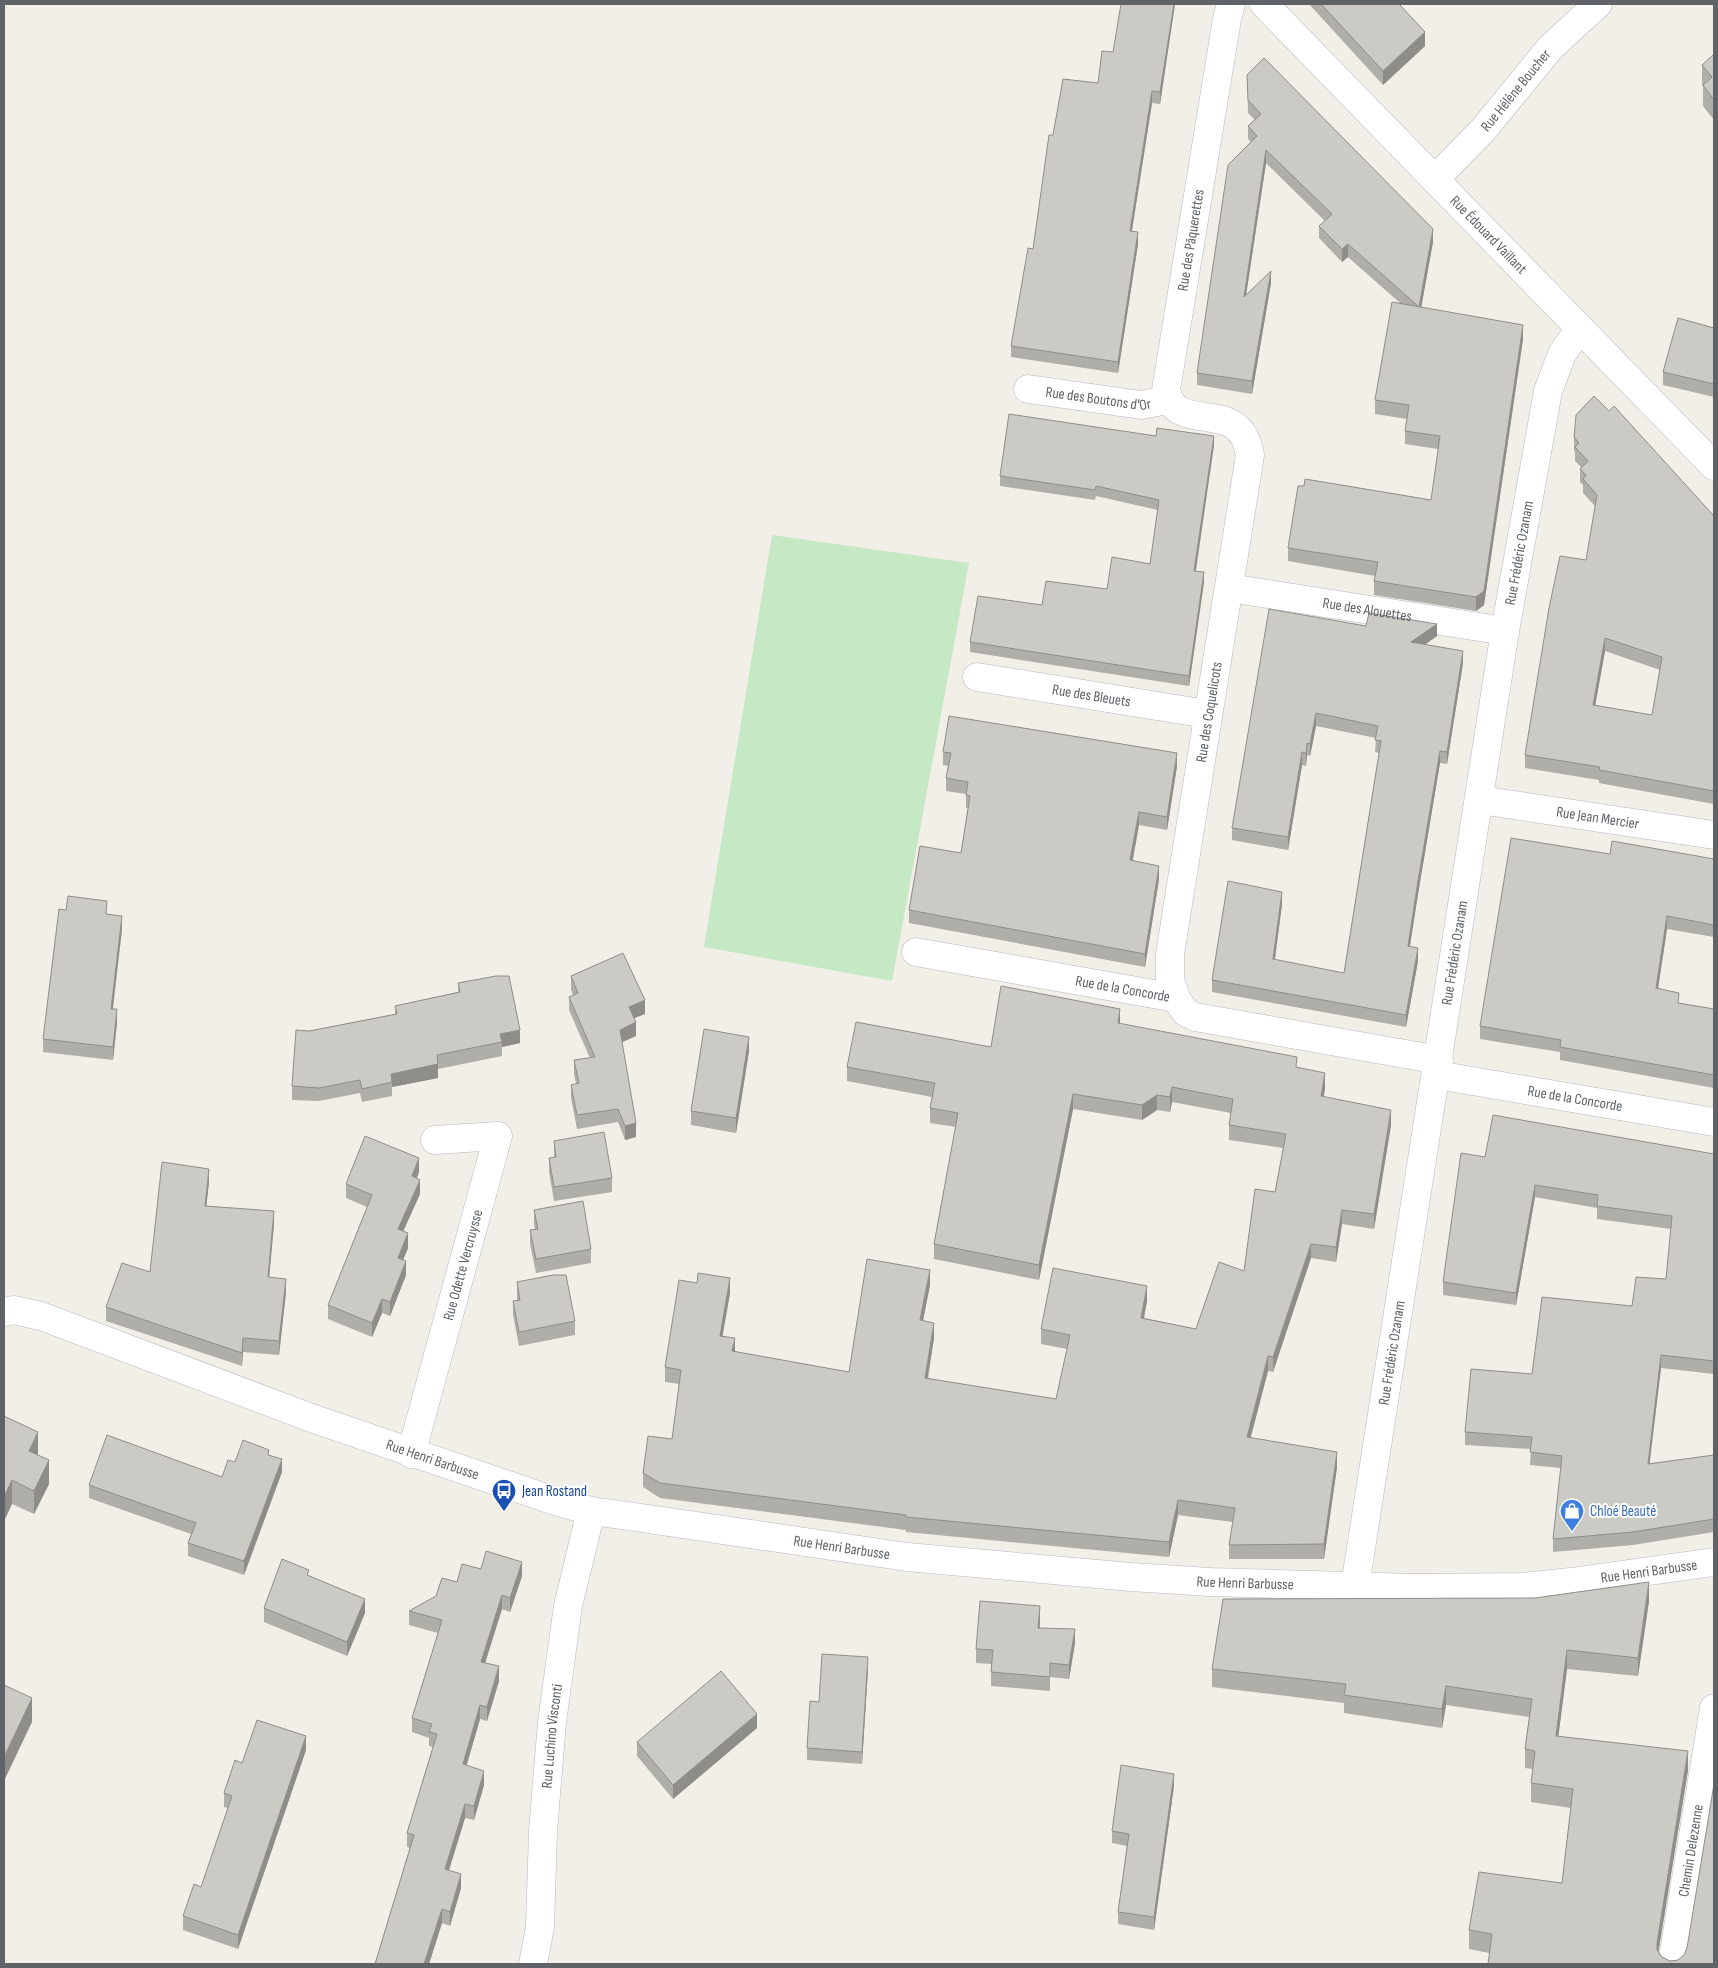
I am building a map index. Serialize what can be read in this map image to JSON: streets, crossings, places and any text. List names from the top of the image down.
{
  "streets": {
    "street": [
      "Rue Hélène Boucher",
      "Rue Édouard Vaillant",
      "Rue des Pâquerettes",
      "Rue des Boutons d'Or",
      "Rue Frédéric Ozanam",
      "Rue des Alouettes",
      "Rue des Bleuets",
      "Rue des Coquelicots",
      "Rue Jean Mercier",
      "Rue de la Concorde",
      "Rue Odette Vercruysse",
      "Rue Henri Barbusse",
      "Rue Luchino Visconti",
      "Chemin Delezenne"
    ]
  },
  "crossings": [
    ["Rue Hélène Boucher", "Rue Édouard Vaillant"],
    ["Rue Édouard Vaillant", "Rue Frédéric Ozanam"],
    ["Rue des Pâquerettes", "Rue des Boutons d'Or"],
    ["Rue des Pâquerettes", "Rue des Coquelicots"],
    ["Rue des Boutons d'Or", "Rue des Coquelicots"],
    ["Rue Frédéric Ozanam", "Rue des Alouettes"],
    ["Rue Frédéric Ozanam", "Rue Jean Mercier"],
    ["Rue Frédéric Ozanam", "Rue de la Concorde"],
    ["Rue Frédéric Ozanam", "Rue Henri Barbusse"],
    ["Rue des Alouettes", "Rue des Coquelicots"],
    ["Rue des Bleuets", "Rue des Coquelicots"],
    ["Rue des Coquelicots", "Rue de la Concorde"],
    ["Rue Odette Vercruysse", "Rue Henri Barbusse"],
    ["Rue Henri Barbusse", "Rue Luchino Visconti"]
  ],
  "places": {
    "bus stop": ["Jean Rostand"],
    "shop": ["Chloé Beauté"]
  }
}
